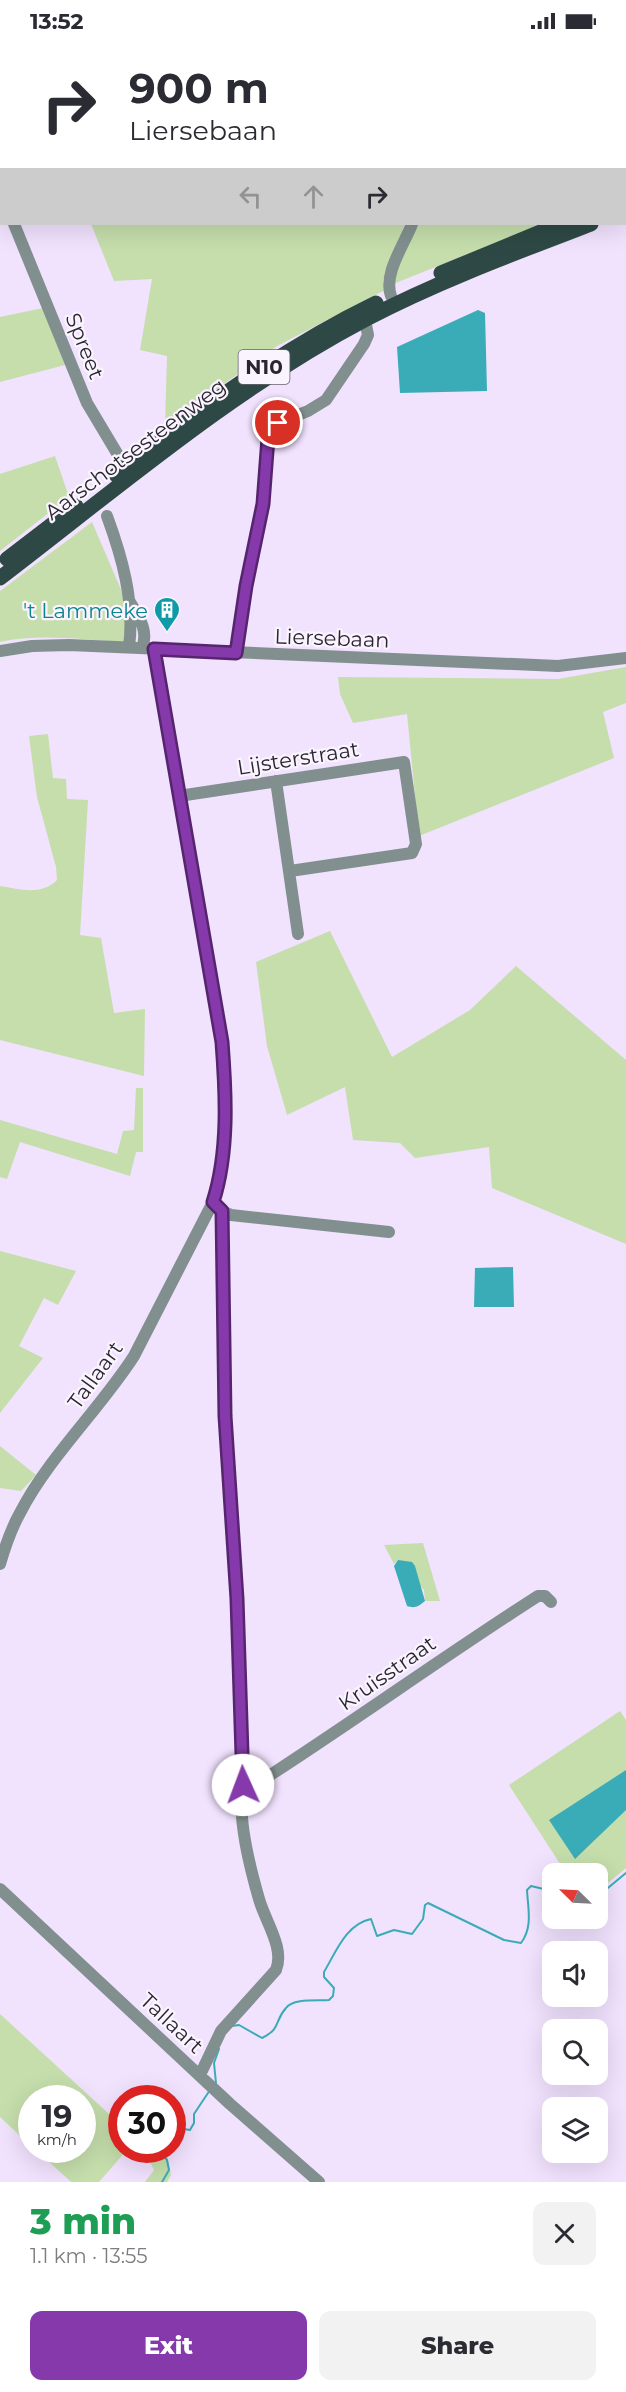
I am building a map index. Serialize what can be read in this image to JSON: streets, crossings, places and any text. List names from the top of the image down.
{
  "streets": {
    "main road": ["N10", "Aarschotsesteenweg"],
    "street": [
      "Spreet",
      "Liersebaan",
      "Lijsterstraat",
      "Tallaart",
      "Kruisstraat"
    ]
  },
  "crossings": [
    ["Spreet", "Aarschotsesteenweg"]
  ],
  "places": {
    "building": ["'t Lammeke"]
  },
  "north": "top left",
  "page": {
    "status": "13:52",
    "turn": ["900 m", "Liersebaan"],
    "speed": "19 km/h",
    "limit": "30",
    "heading": ["3 min", "1.1 km · 13:55"],
    "buttons": ["Exit", "Share"]
  }
}
